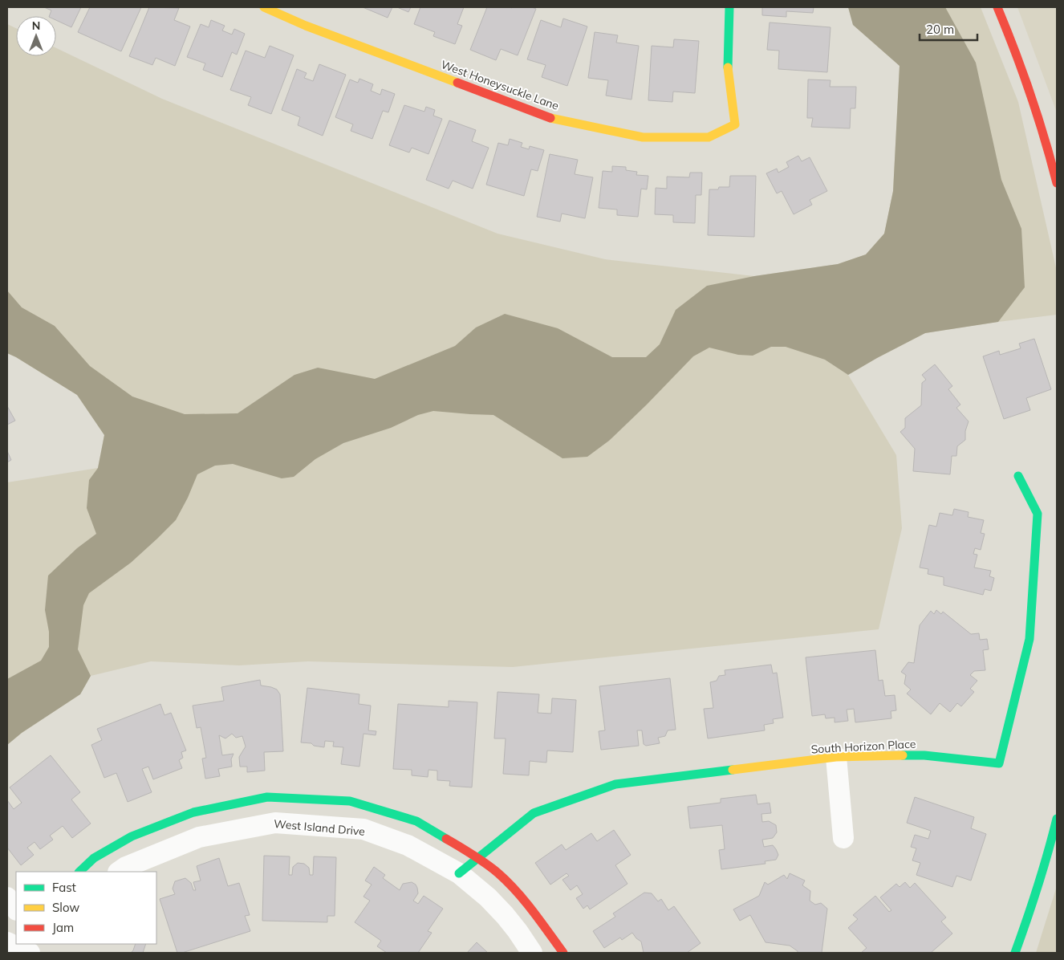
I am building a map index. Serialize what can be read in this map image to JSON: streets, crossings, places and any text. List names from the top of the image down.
{
  "streets": {
    "street": ["West Honeysuckle Lane", "South Horizon Place", "West Island Drive"]
  },
  "crossings": [
    ["South Horizon Place", "West Island Drive"]
  ],
  "legend": ["Fast", "Slow", "Jam"],
  "scale_bar": "20 m",
  "north": "top"
}
